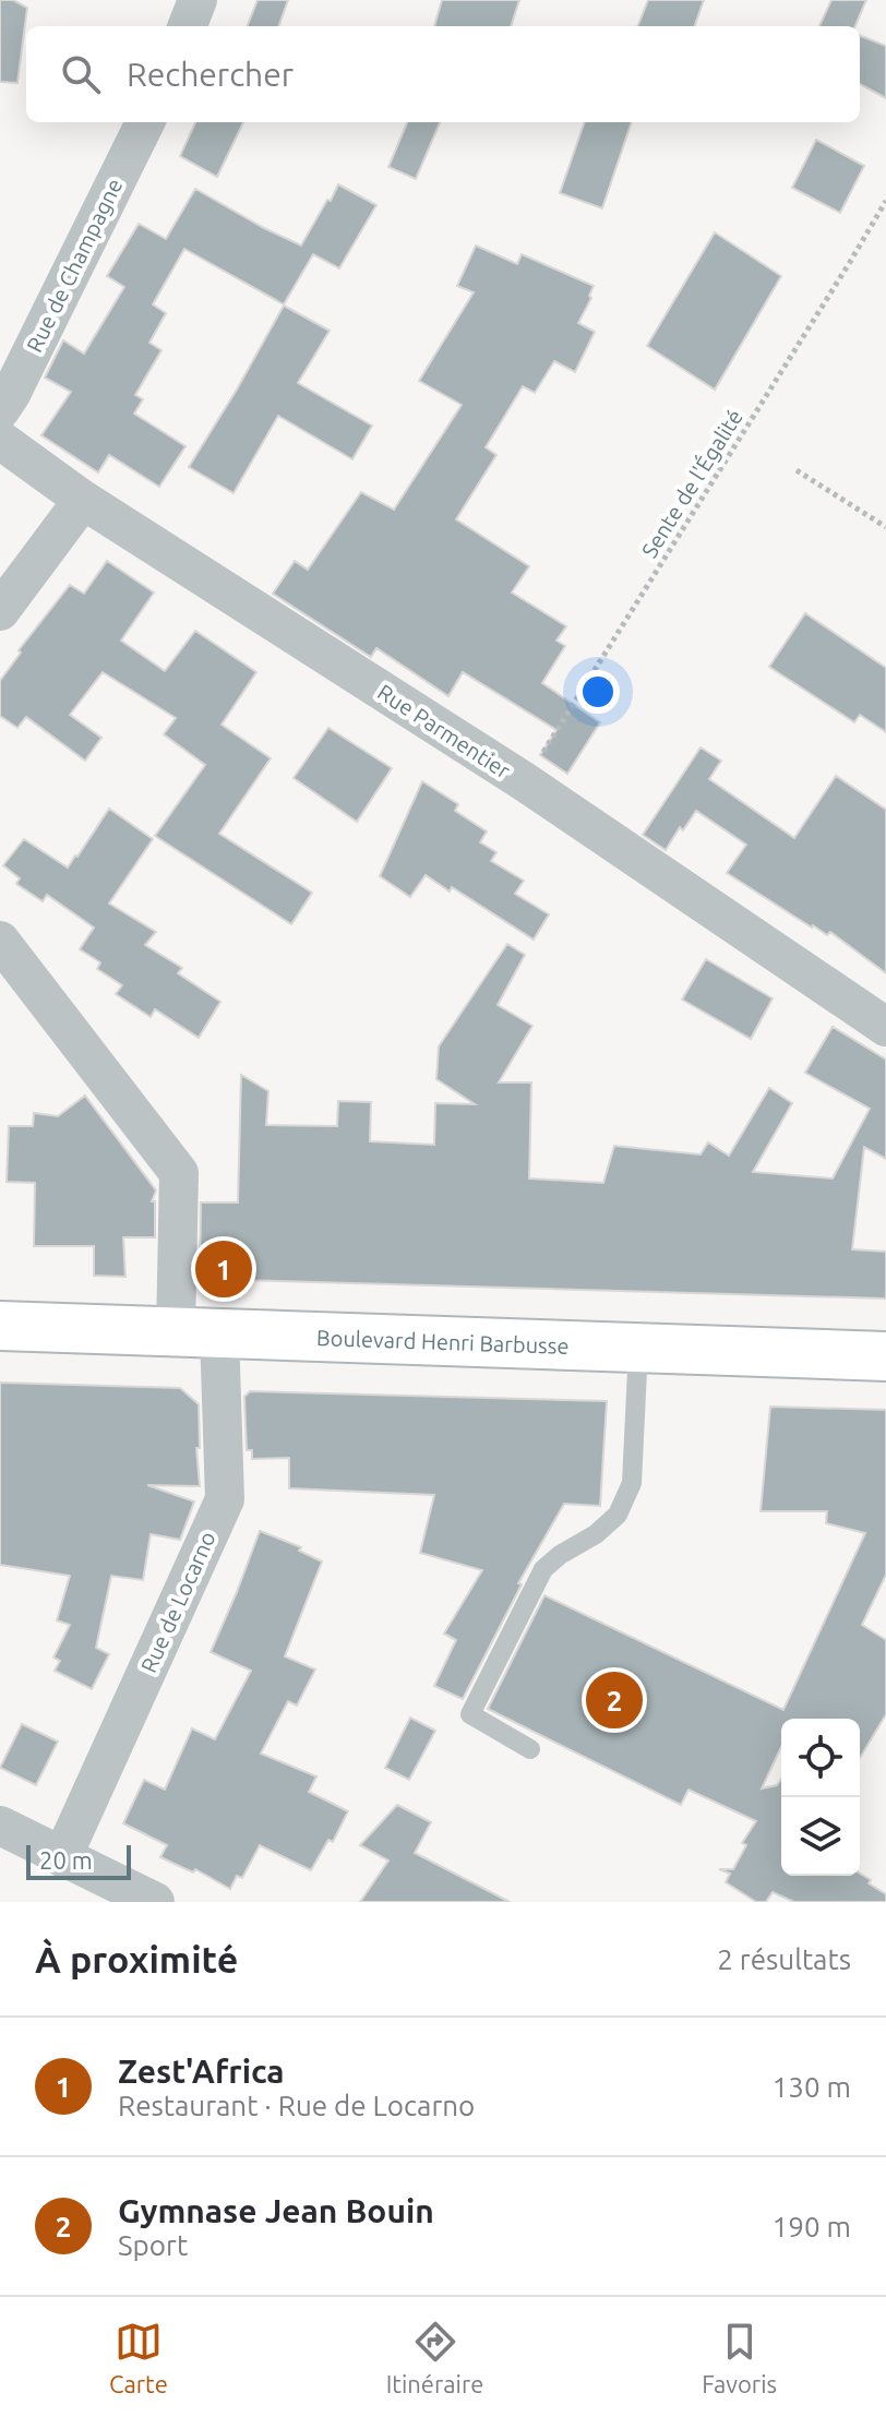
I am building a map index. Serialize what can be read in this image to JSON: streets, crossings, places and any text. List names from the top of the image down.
{
  "streets": {
    "main road": ["Boulevard Henri Barbusse"],
    "street": ["Rue de Champagne", "Rue Parmentier", "Rue de Locarno"],
    "path": ["Sente de l'Égalité"]
  },
  "crossings": [
    ["Sente de l'Égalité", "Rue Parmentier"],
    ["Boulevard Henri Barbusse", "Rue de Locarno"]
  ],
  "scale_bar": "20 m",
  "page": {
    "search": "Rechercher",
    "pins": ["1", "2"],
    "scale": "20 m",
    "heading": ["À proximité", "2 résultats"],
    "list": [
      {
        "mark": "1",
        "name": "Zest'Africa",
        "note": "Restaurant · Rue de Locarno",
        "value": "130 m"
      },
      {
        "mark": "2",
        "name": "Gymnase Jean Bouin",
        "note": "Sport",
        "value": "190 m"
      }
    ],
    "nav": ["Carte", "Itinéraire", "Favoris"]
  }
}
